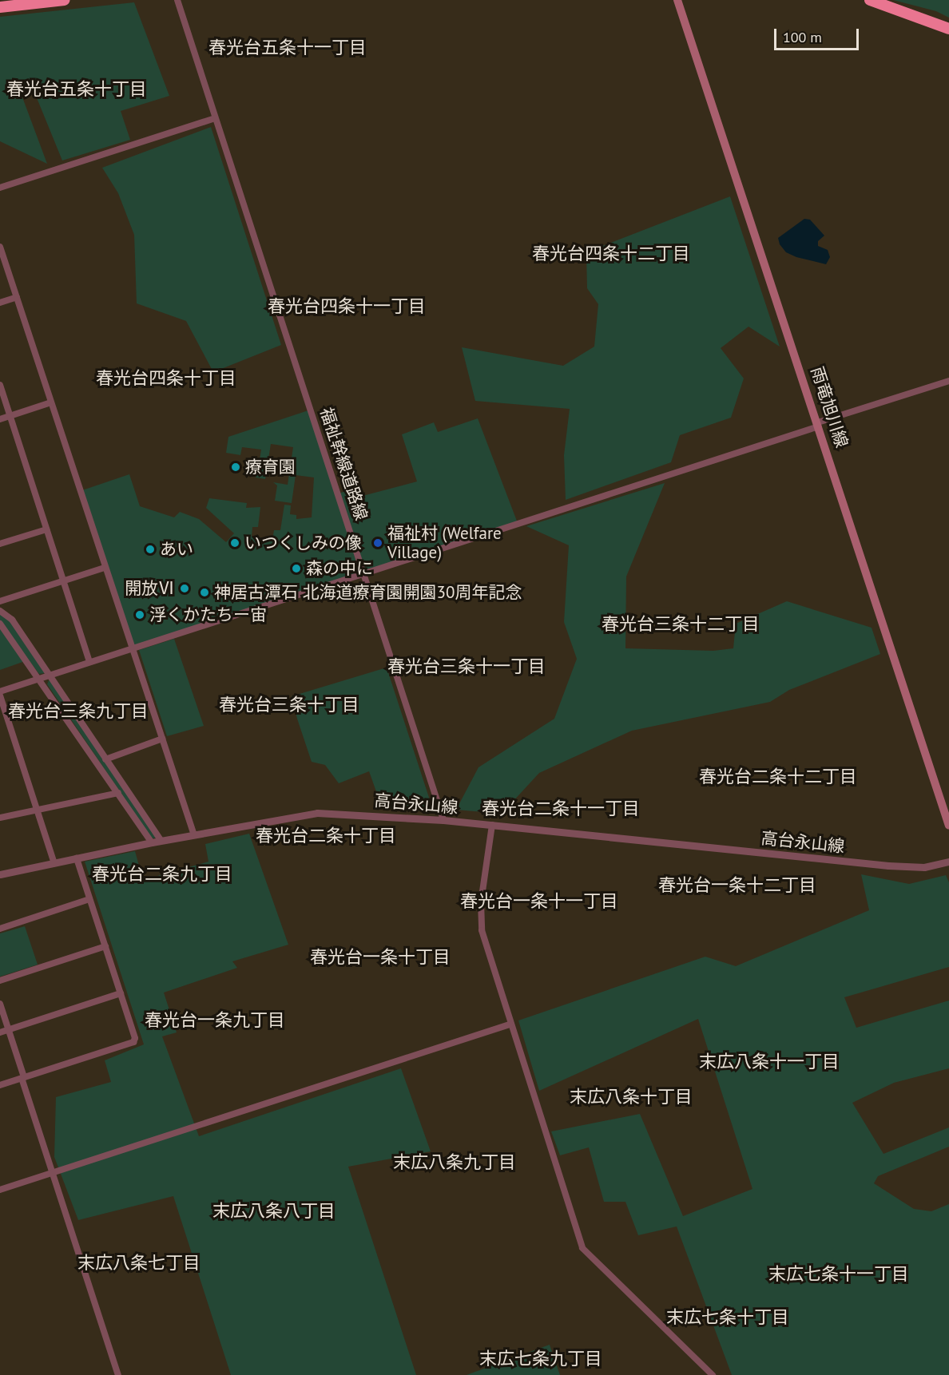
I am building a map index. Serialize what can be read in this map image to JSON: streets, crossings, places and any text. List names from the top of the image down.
{
  "streets": {
    "main road": ["雨竜旭川線"],
    "street": ["福祉幹線道路線", "高台永山線"]
  },
  "crossings": [
    ["福祉幹線道路線", "高台永山線"]
  ],
  "districts": [
    "春光台五条十一丁目",
    "春光台五条十丁目",
    "春光台四条十二丁目",
    "春光台四条十一丁目",
    "春光台四条十丁目",
    "春光台三条十二丁目",
    "春光台三条十一丁目",
    "春光台三条十丁目",
    "春光台三条九丁目",
    "春光台二条十二丁目",
    "春光台二条十一丁目",
    "春光台二条十丁目",
    "春光台二条九丁目",
    "春光台一条十二丁目",
    "春光台一条十一丁目",
    "春光台一条十丁目",
    "春光台一条九丁目",
    "末広八条十一丁目",
    "末広八条十丁目",
    "末広八条九丁目",
    "末広八条八丁目",
    "末広八条七丁目",
    "末広七条十一丁目",
    "末広七条十丁目",
    "末広七条九丁目"
  ],
  "places": [
    "療育園",
    "いつくしみの像",
    "福祉村 (Welfare Village)",
    "あい",
    "森の中に",
    "開放Ⅵ",
    "神居古潭石 北海道療育園開園30周年記念",
    "浮くかたちー宙"
  ],
  "scale_bar": "100 m"
}
